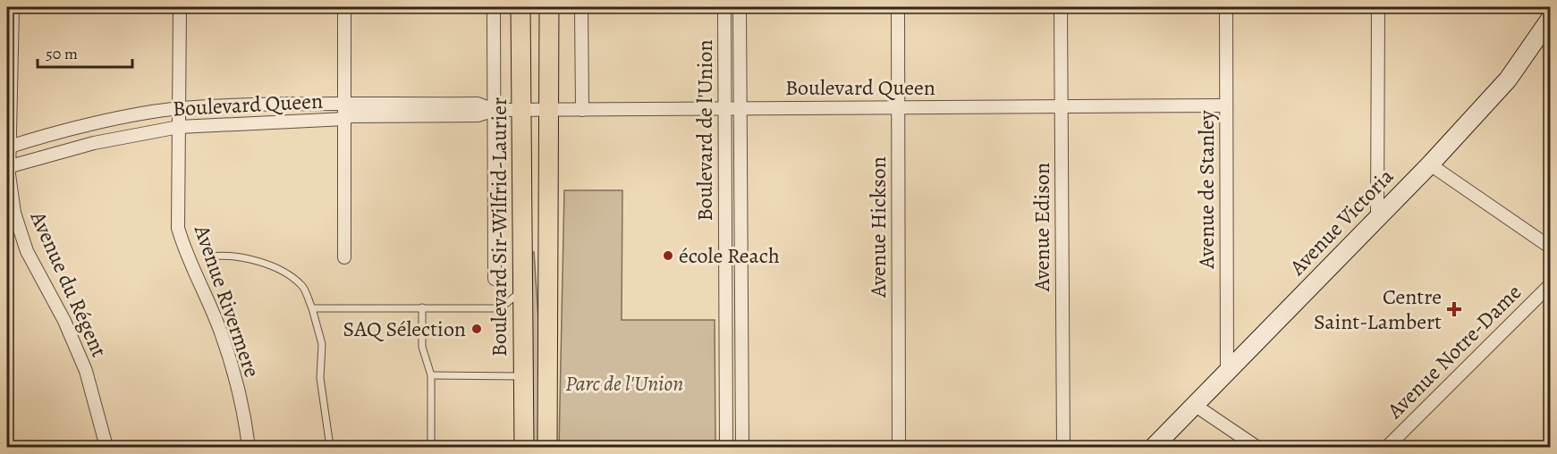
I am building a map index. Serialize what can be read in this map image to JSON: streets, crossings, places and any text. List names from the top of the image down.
{
  "streets": {
    "main road": ["Boulevard Sir-Wilfrid-Laurier"],
    "street": [
      "Boulevard Queen",
      "Boulevard de l'Union",
      "Avenue de Stanley",
      "Avenue Victoria",
      "Avenue Hickson",
      "Avenue Edison",
      "Avenue du Régent",
      "Avenue Rivermere",
      "Avenue Notre-Dame"
    ]
  },
  "crossings": [
    ["Boulevard Queen", "Boulevard de l'Union"],
    ["Boulevard Queen", "Avenue de Stanley"],
    ["Boulevard Queen", "Boulevard Sir-Wilfrid-Laurier"],
    ["Boulevard Queen", "Avenue Hickson"],
    ["Boulevard Queen", "Avenue Edison"],
    ["Boulevard Queen", "Avenue du Régent"],
    ["Boulevard Queen", "Avenue Rivermere"],
    ["Avenue de Stanley", "Avenue Victoria"]
  ],
  "parks": ["Parc de l'Union"],
  "places": {
    "other": ["école Reach", "SAQ Sélection"],
    "health": ["Centre Saint-Lambert"]
  },
  "scale_bar": "50 m"
}
